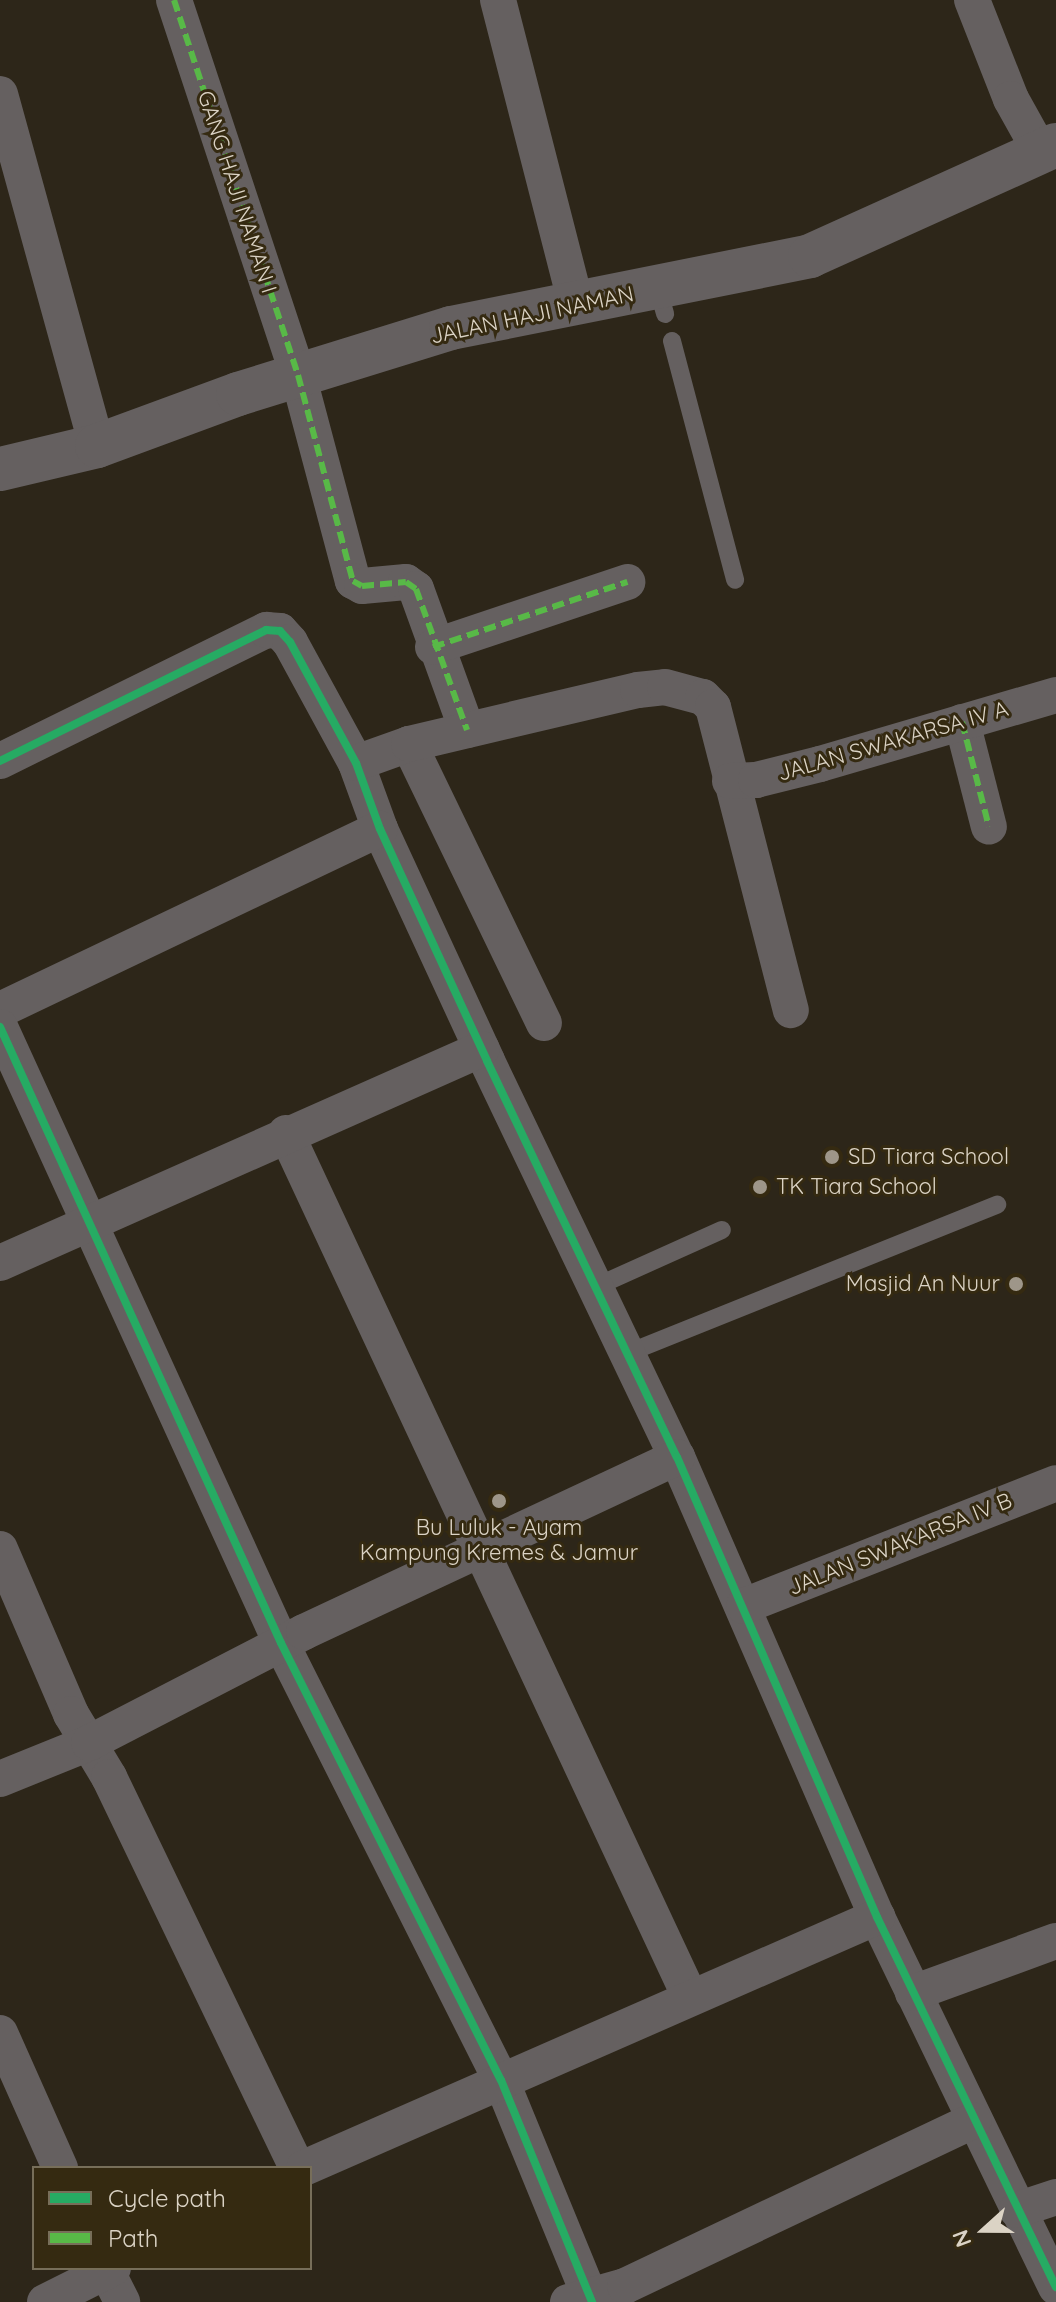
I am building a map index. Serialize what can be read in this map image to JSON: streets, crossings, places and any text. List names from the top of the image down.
{
  "streets": {
    "street": [
      "GANG HAJI NAMAN I",
      "JALAN HAJI NAMAN",
      "JALAN SWAKARSA IV A",
      "JALAN SWAKARSA IV B"
    ]
  },
  "crossings": [
    ["GANG HAJI NAMAN I", "JALAN HAJI NAMAN"]
  ],
  "places": [
    "SD Tiara School",
    "TK Tiara School",
    "Masjid An Nuur",
    "Bu Luluk - Ayam Kampung Kremes & Jamur"
  ],
  "legend": ["Cycle path", "Path"],
  "north": "left"
}
